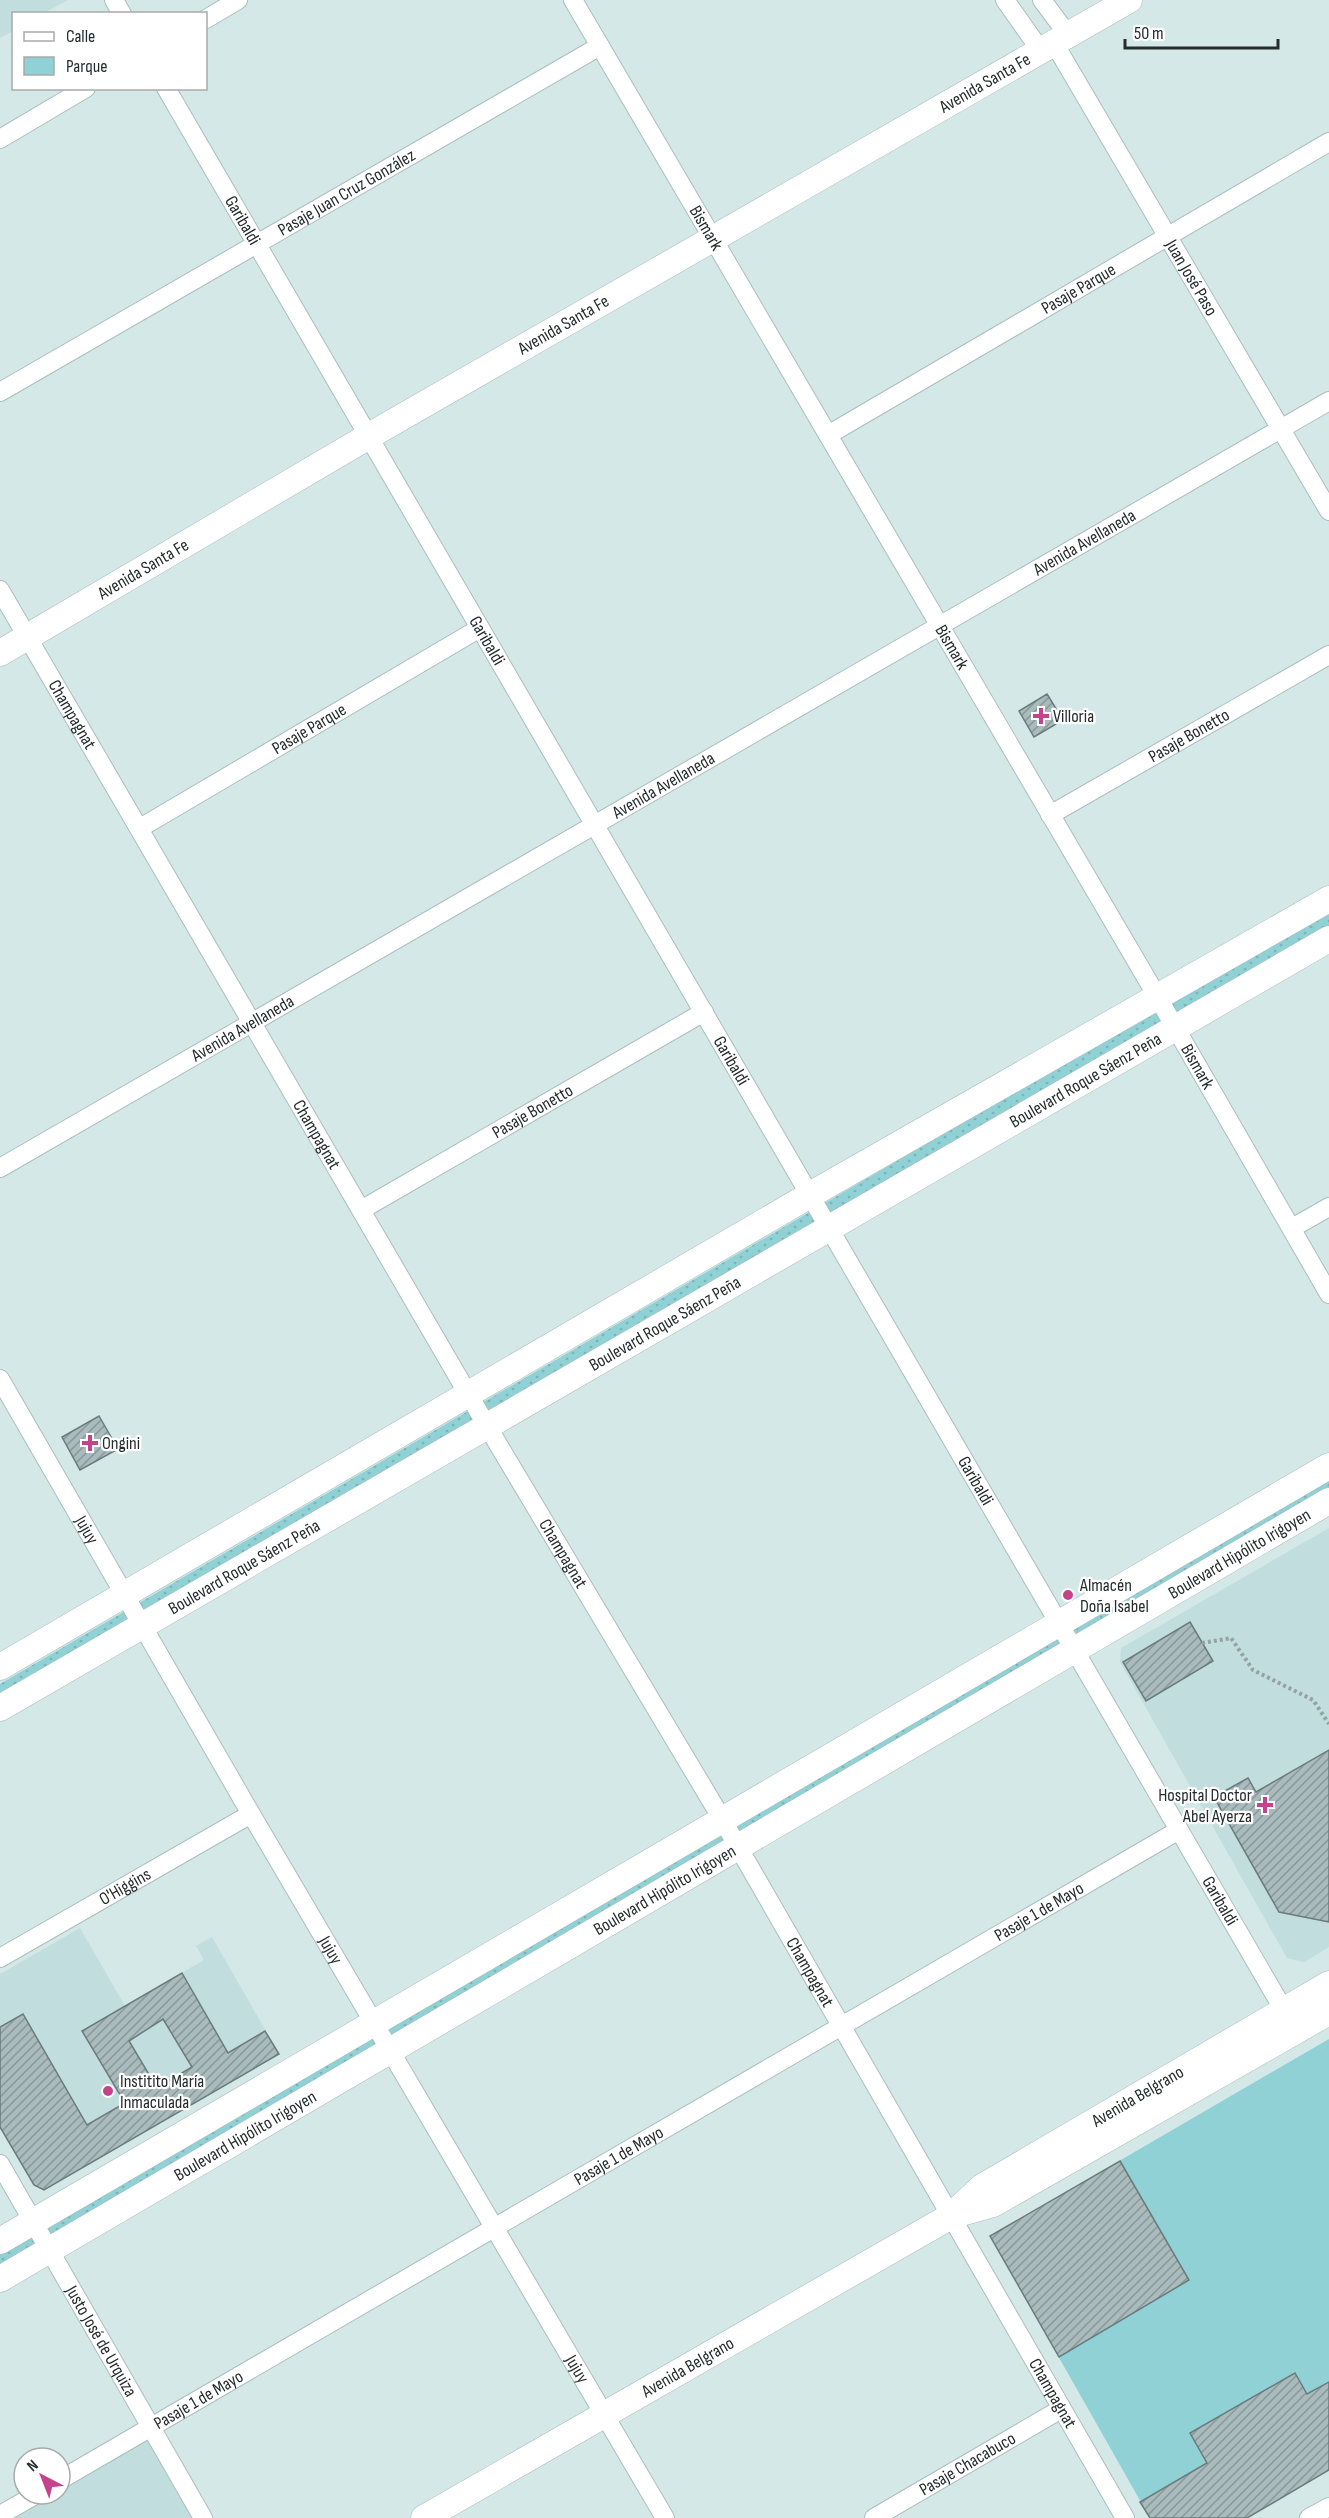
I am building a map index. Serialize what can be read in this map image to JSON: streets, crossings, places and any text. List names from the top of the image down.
{
  "streets": {
    "street": [
      "Avenida Santa Fe",
      "Pasaje Juan Cruz González",
      "Garibaldi",
      "Bismark",
      "Juan José Paso",
      "Pasaje Parque",
      "Avenida Avellaneda",
      "Champagnat",
      "Pasaje Bonetto",
      "Boulevard Roque Sáenz Peña",
      "Jujuy",
      "Boulevard Hipólito Irigoyen",
      "O'Higgins",
      "Pasaje 1 de Mayo",
      "Avenida Belgrano",
      "Justo José de Urquiza",
      "Pasaje Chacabuco"
    ]
  },
  "crossings": [
    ["Avenida Santa Fe", "Garibaldi"],
    ["Avenida Santa Fe", "Bismark"],
    ["Avenida Santa Fe", "Juan José Paso"],
    ["Avenida Santa Fe", "Champagnat"],
    ["Pasaje Juan Cruz González", "Garibaldi"],
    ["Pasaje Juan Cruz González", "Bismark"],
    ["Garibaldi", "Pasaje Parque"],
    ["Garibaldi", "Avenida Avellaneda"],
    ["Garibaldi", "Pasaje Bonetto"],
    ["Garibaldi", "Boulevard Roque Sáenz Peña"],
    ["Garibaldi", "Boulevard Hipólito Irigoyen"],
    ["Garibaldi", "Pasaje 1 de Mayo"],
    ["Garibaldi", "Avenida Belgrano"],
    ["Bismark", "Pasaje Parque"],
    ["Bismark", "Avenida Avellaneda"],
    ["Bismark", "Pasaje Bonetto"],
    ["Bismark", "Boulevard Roque Sáenz Peña"],
    ["Juan José Paso", "Pasaje Parque"],
    ["Juan José Paso", "Avenida Avellaneda"],
    ["Pasaje Parque", "Champagnat"],
    ["Avenida Avellaneda", "Champagnat"],
    ["Champagnat", "Pasaje Bonetto"],
    ["Champagnat", "Boulevard Roque Sáenz Peña"],
    ["Champagnat", "Boulevard Hipólito Irigoyen"],
    ["Champagnat", "Pasaje 1 de Mayo"],
    ["Champagnat", "Avenida Belgrano"],
    ["Champagnat", "Pasaje Chacabuco"],
    ["Boulevard Roque Sáenz Peña", "Jujuy"],
    ["Jujuy", "Boulevard Hipólito Irigoyen"],
    ["Jujuy", "O'Higgins"],
    ["Jujuy", "Pasaje 1 de Mayo"],
    ["Jujuy", "Avenida Belgrano"],
    ["Boulevard Hipólito Irigoyen", "Justo José de Urquiza"],
    ["Pasaje 1 de Mayo", "Justo José de Urquiza"]
  ],
  "places": {
    "health": ["Villoria", "Ongini", "Hospital Doctor Abel Ayerza"],
    "other": ["Almacén Doña Isabel", "Institito María Inmaculada"]
  },
  "legend": ["Calle", "Parque"],
  "scale_bar": "50 m",
  "north": "top left"
}
